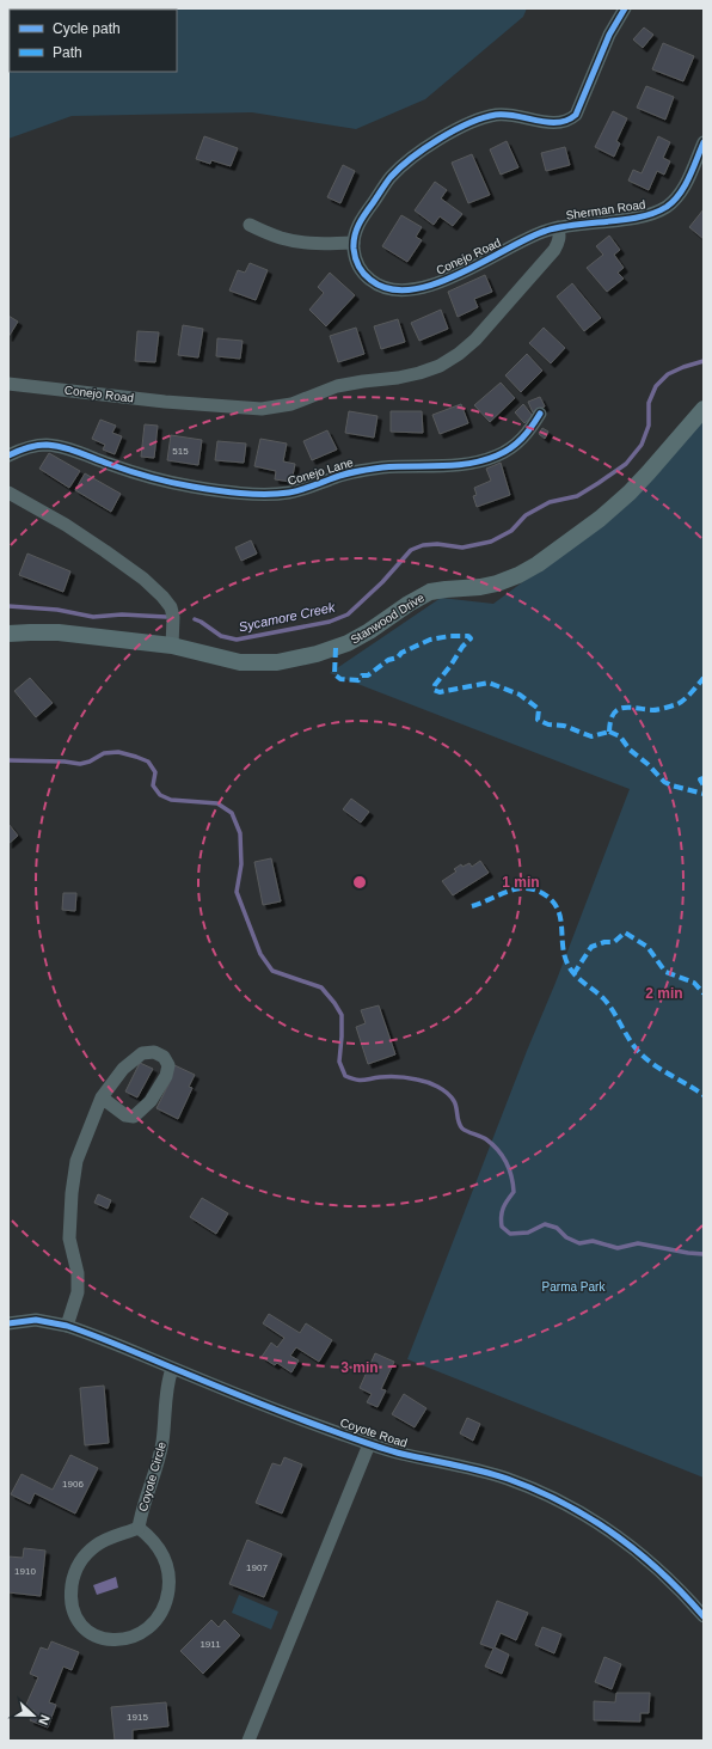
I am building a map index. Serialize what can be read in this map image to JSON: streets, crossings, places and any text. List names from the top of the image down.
{
  "streets": {
    "main road": ["Stanwood Drive"],
    "street": [
      "Sherman Road",
      "Conejo Road",
      "Conejo Lane",
      "Coyote Road",
      "Coyote Circle"
    ]
  },
  "crossings": [
    ["Sherman Road", "Conejo Road"],
    ["Coyote Road", "Coyote Circle"]
  ],
  "water": ["Sycamore Creek"],
  "parks": ["Parma Park"],
  "house_numbers": [
    "515",
    "1906",
    "1907",
    "1910",
    "1911",
    "1915"
  ],
  "legend": ["Cycle path", "Path"],
  "north": "right",
  "rings": ["1 min", "2 min", "3 min"]
}
